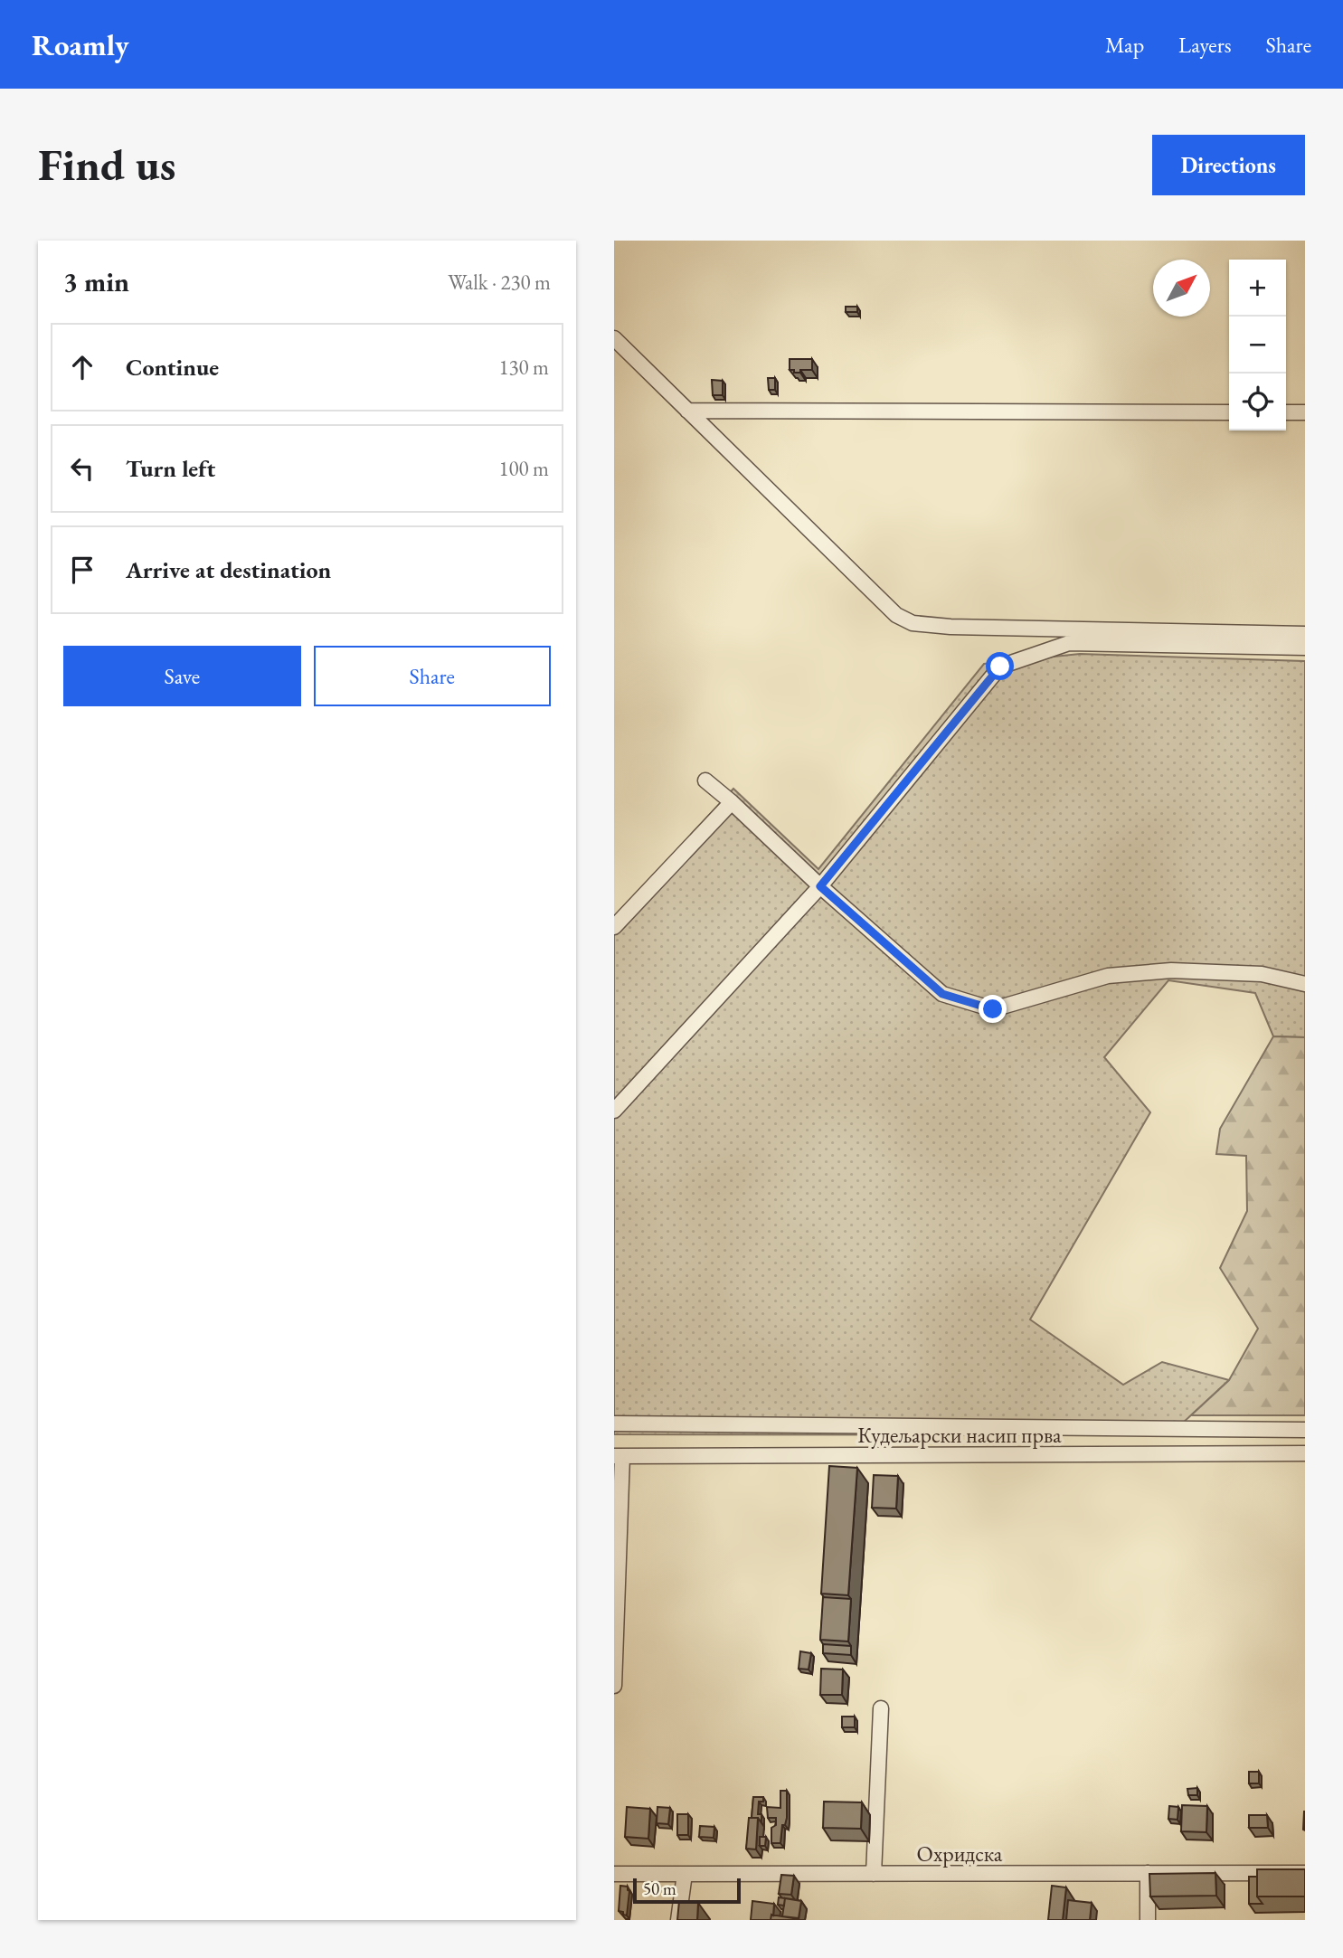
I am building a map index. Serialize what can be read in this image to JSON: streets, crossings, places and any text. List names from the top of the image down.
{
  "streets": {
    "street": ["Кудељарски насип прва", "Охридска"]
  },
  "scale_bar": "50 m",
  "north": "top right",
  "page": {
    "header": "Roamly",
    "nav": ["Map", "Layers", "Share"],
    "buttons": [
      "Directions",
      ["Save", "Share"]
    ],
    "title": "Find us",
    "heading": ["3 min", "Walk · 230 m"],
    "map_buttons": ["+", "−"],
    "list": [
      ["Continue", "130 m"],
      ["Turn left", "100 m"],
      "Arrive at destination"
    ],
    "scale": "50 m"
  }
}
